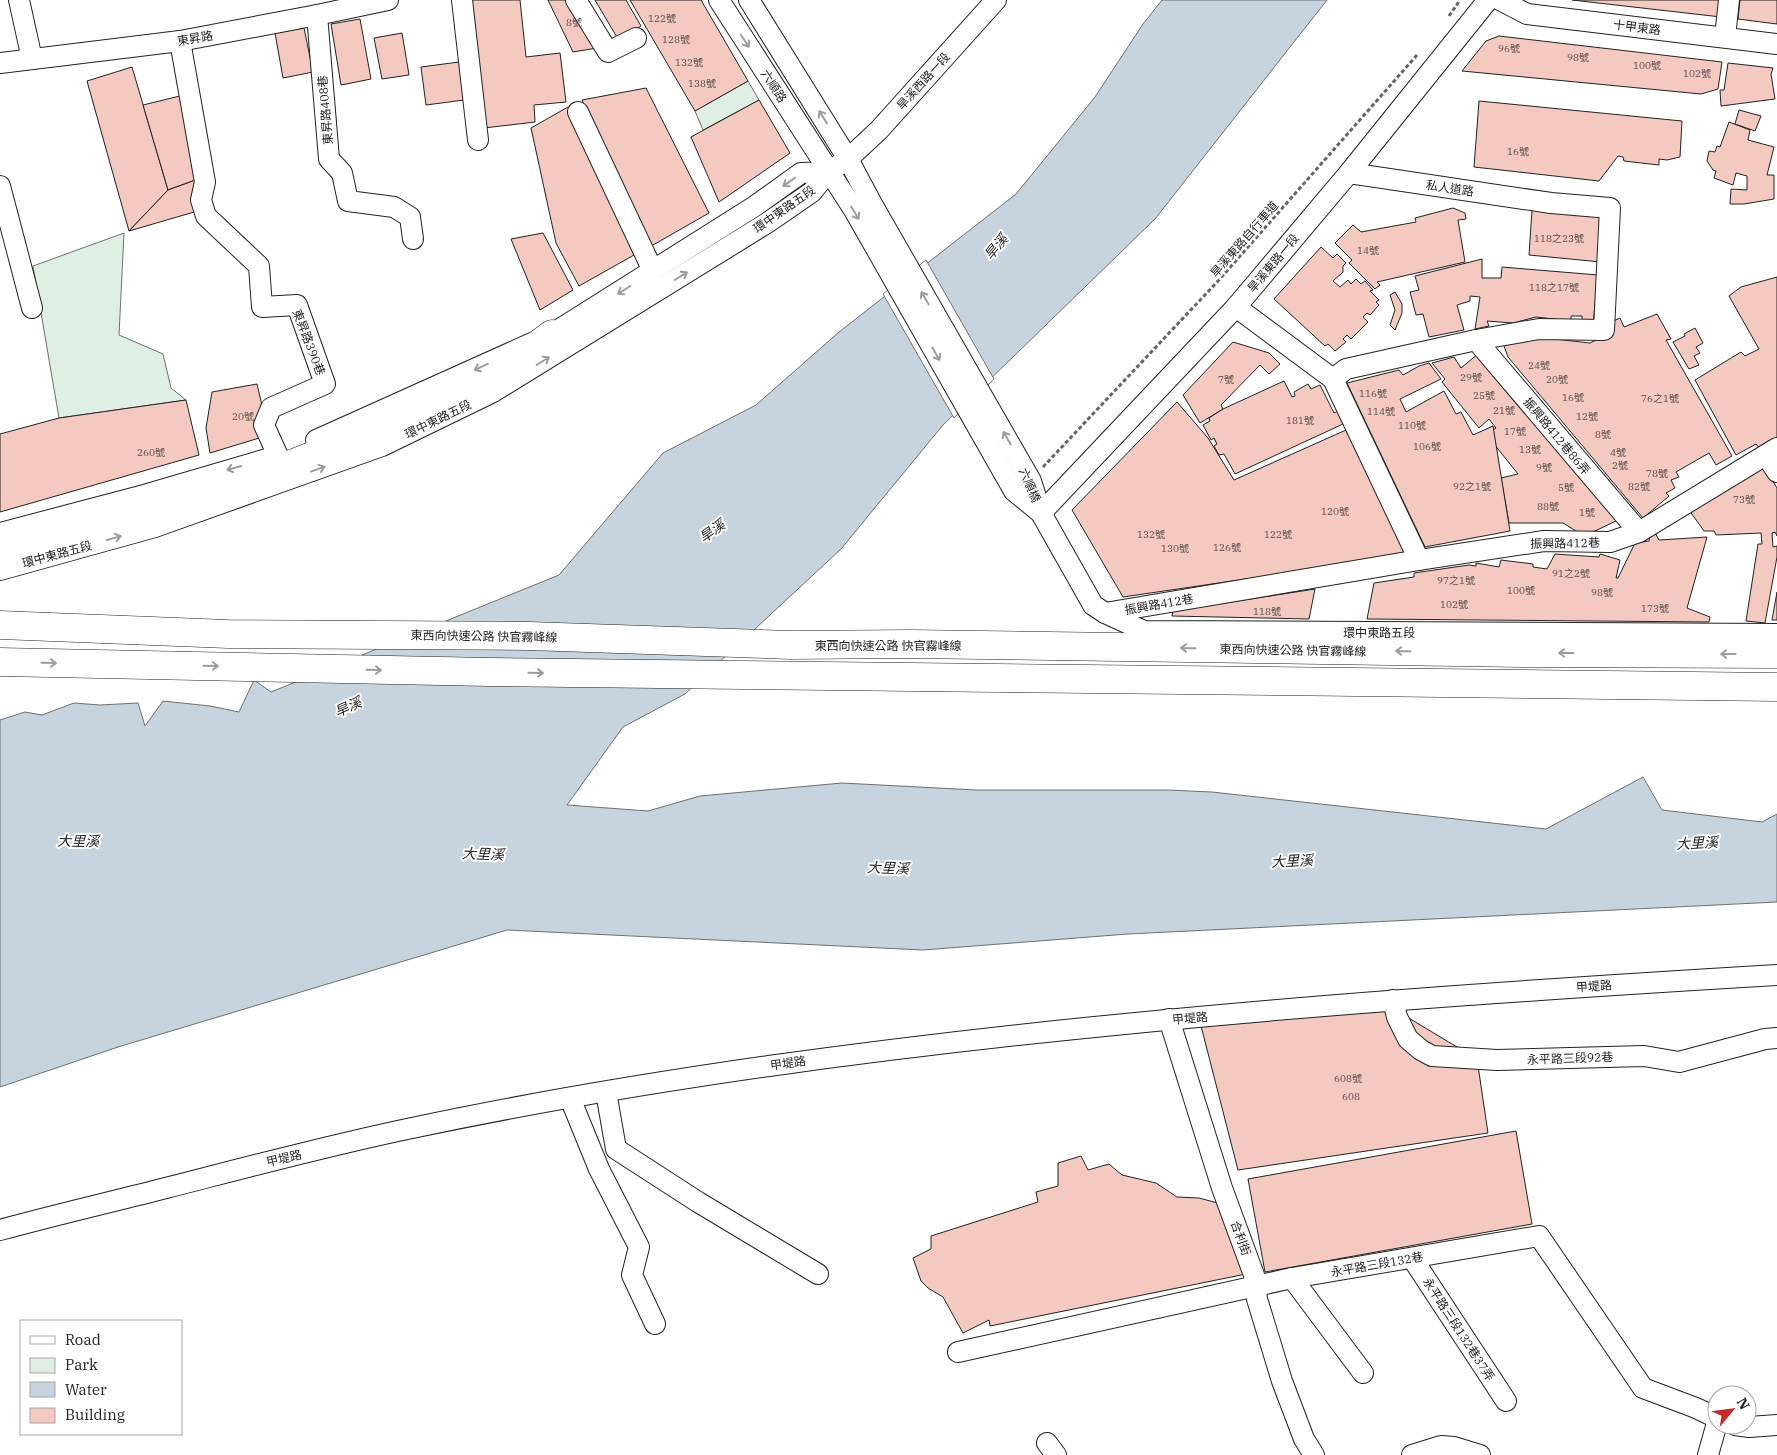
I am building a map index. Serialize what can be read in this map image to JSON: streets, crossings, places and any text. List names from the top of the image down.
{
  "streets": {
    "highway": ["東西向快速公路 快官霧峰線"],
    "street": [
      "十甲東路",
      "東昇路",
      "旱溪西路一段",
      "六順路",
      "東昇路408巷",
      "私人道路",
      "環中東路五段",
      "旱溪東路一段",
      "東昇路390巷",
      "振興路412巷86弄",
      "六順橋",
      "振興路412巷",
      "甲堤路",
      "永平路三段92巷",
      "合利街",
      "永平路三段132巷",
      "永平路三段132巷37弄"
    ],
    "path": ["旱溪東路自行車道"]
  },
  "crossings": [
    ["東昇路", "東昇路408巷"],
    ["東昇路", "東昇路390巷"],
    ["旱溪西路一段", "六順路"],
    ["旱溪西路一段", "環中東路五段"],
    ["旱溪西路一段", "六順橋"],
    ["六順路", "環中東路五段"],
    ["六順路", "六順橋"],
    ["私人道路", "旱溪東路一段"],
    ["私人道路", "振興路412巷86弄"],
    ["環中東路五段", "旱溪東路一段"],
    ["環中東路五段", "六順橋"],
    ["環中東路五段", "振興路412巷"],
    ["旱溪東路自行車道", "六順橋"],
    ["旱溪東路一段", "六順橋"],
    ["振興路412巷86弄", "振興路412巷"],
    ["甲堤路", "永平路三段92巷"],
    ["甲堤路", "合利街"],
    ["合利街", "永平路三段132巷"],
    ["永平路三段132巷", "永平路三段132巷37弄"]
  ],
  "water": ["旱溪", "大里溪"],
  "house_numbers": [
    "122號",
    "8號",
    "128號",
    "96號",
    "98號",
    "132號",
    "100號",
    "102號",
    "138號",
    "16號",
    "118之23號",
    "14號",
    "118之17號",
    "24號",
    "29號",
    "7號",
    "20號",
    "116號",
    "25號",
    "16號",
    "76之1號",
    "21號",
    "114號",
    "20號",
    "12號",
    "181號",
    "110號",
    "17號",
    "8號",
    "106號",
    "13號",
    "260號",
    "4號",
    "2號",
    "9號",
    "78號",
    "92之1號",
    "82號",
    "5號",
    "73號",
    "88號",
    "120號",
    "1號",
    "132號",
    "122號",
    "126號",
    "130號",
    "91之2號",
    "97之1號",
    "100號",
    "98號",
    "102號",
    "173號",
    "118號",
    "608號",
    "608"
  ],
  "legend": [
    "Road",
    "Park",
    "Water",
    "Building"
  ],
  "north": "top right"
}
